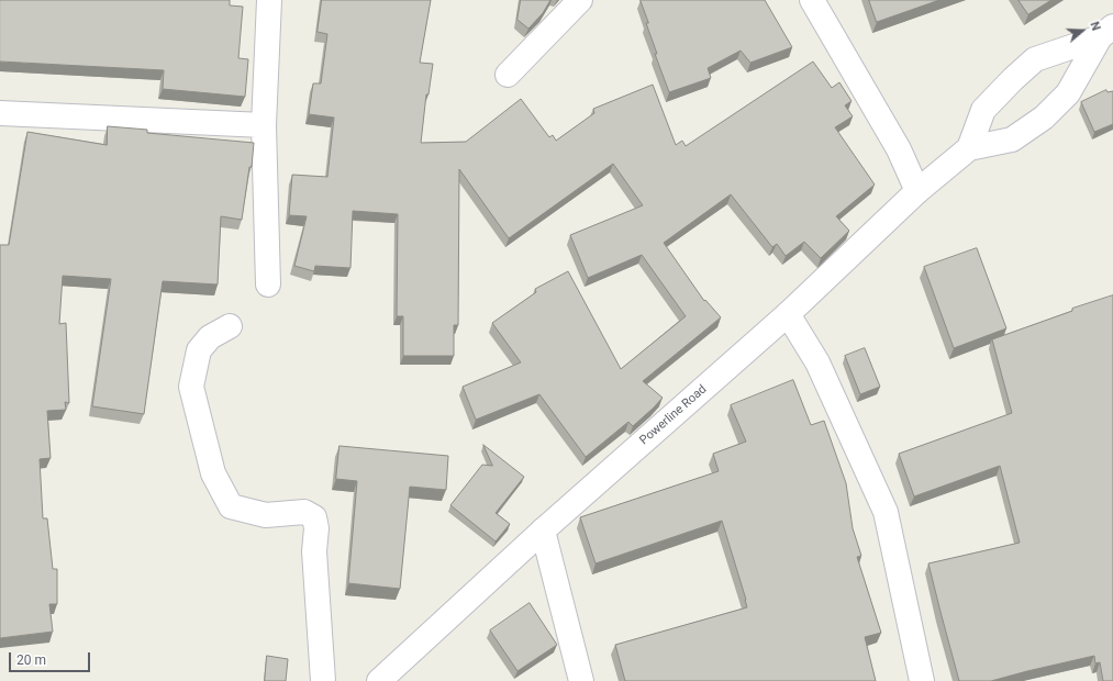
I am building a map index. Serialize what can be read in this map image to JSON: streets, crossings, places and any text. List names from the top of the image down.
{
  "streets": {
    "street": ["Powerline Road"]
  },
  "scale_bar": "20 m",
  "north": "right"
}
